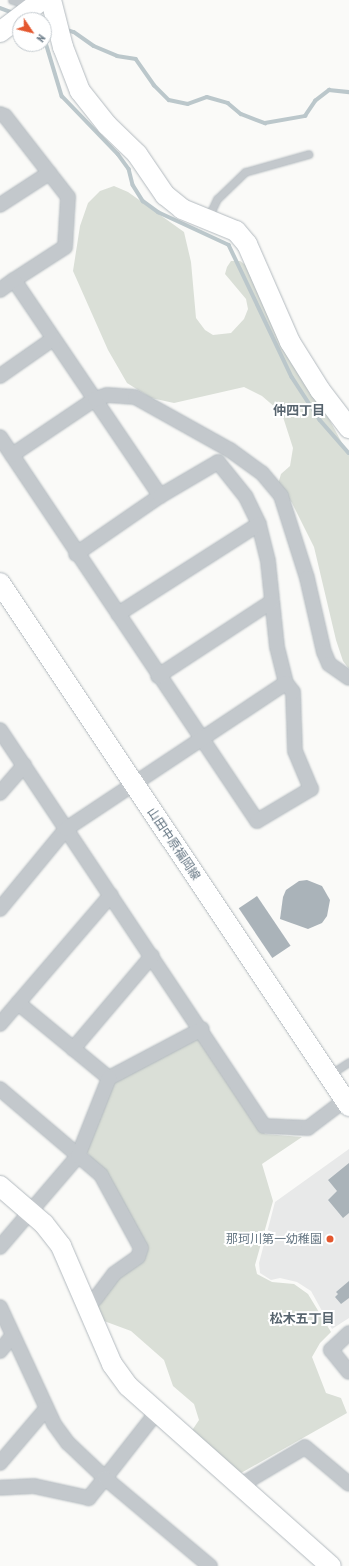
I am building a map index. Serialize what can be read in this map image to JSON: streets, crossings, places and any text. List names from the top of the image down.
{
  "streets": {
    "street": ["山田中原福岡線"]
  },
  "districts": ["仲四丁目", "松木五丁目"],
  "places": ["那珂川第一幼稚園"],
  "north": "bottom right"
}
